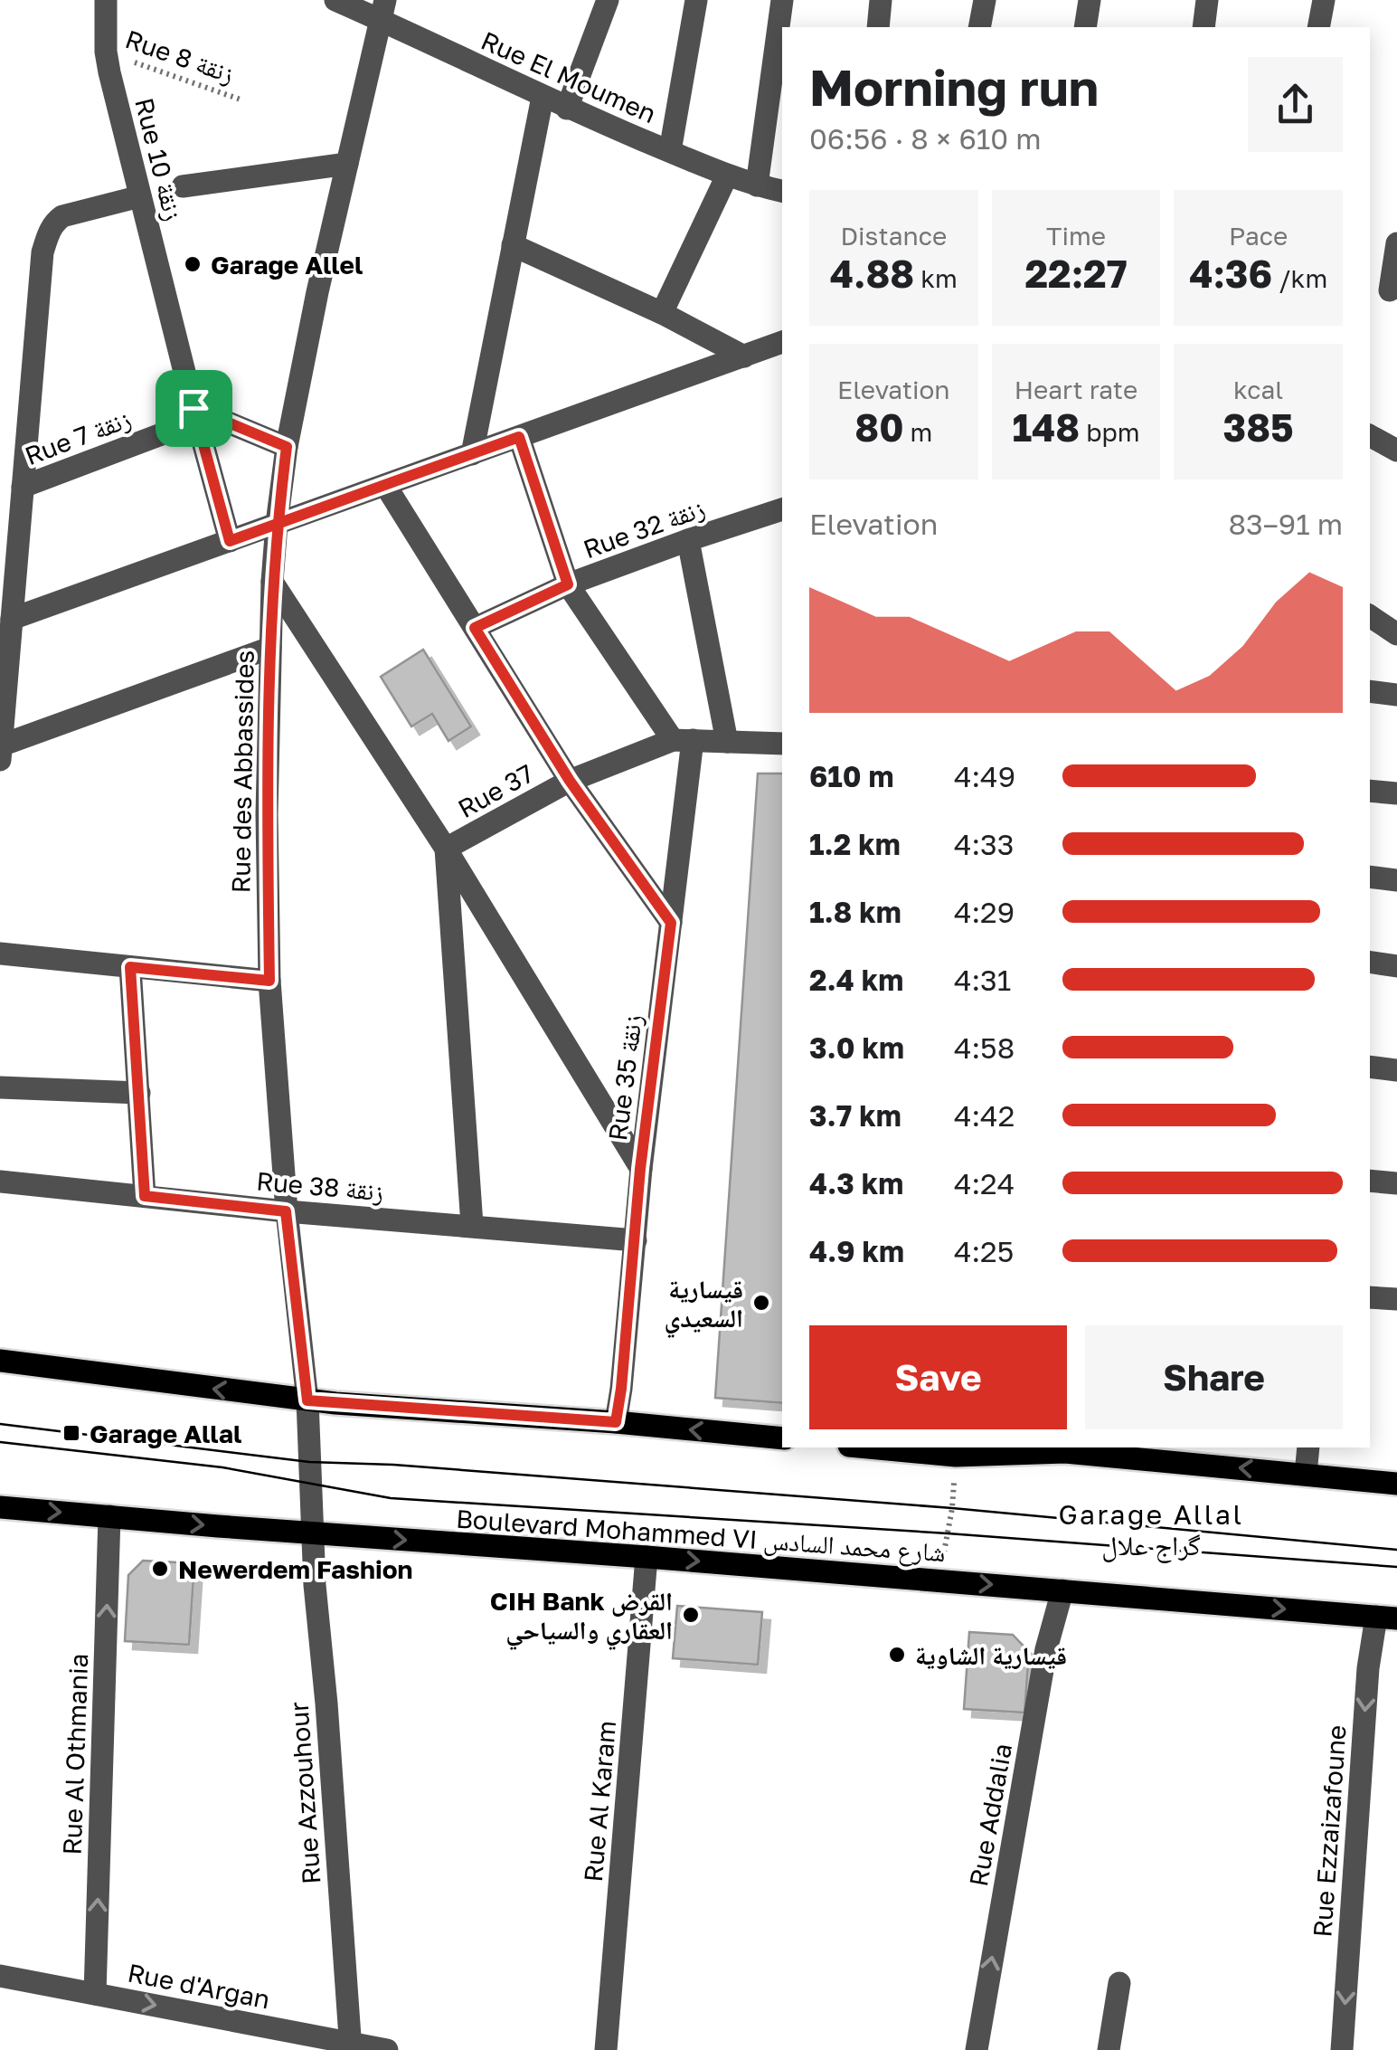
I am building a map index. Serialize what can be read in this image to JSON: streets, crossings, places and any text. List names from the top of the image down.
{
  "streets": {
    "main road": ["Boulevard Mohammed VI شارع محمد السادس"],
    "street": [
      "Rue El Moumen",
      "Rue 10 زنقة",
      "Rue 7 زنقة",
      "Rue 32 زنقة",
      "Rue des Abbassides",
      "Rue 37",
      "Rue 35 زنقة",
      "Rue 38 زنقة",
      "Rue Al Othmania",
      "Rue Azzouhour",
      "Rue Al Karam",
      "Rue Addalia",
      "Rue Ezzaizafoune",
      "Rue d'Argan"
    ],
    "path": ["Rue 8 زنقة"]
  },
  "crossings": [
    ["Rue 8 زنقة", "Rue 10 زنقة"],
    ["Rue El Moumen", "Rue des Abbassides"],
    ["Rue 10 زنقة", "Rue 7 زنقة"],
    ["Rue des Abbassides", "Rue 38 زنقة"],
    ["Rue des Abbassides", "Boulevard Mohammed VI شارع محمد السادس"],
    ["Rue des Abbassides", "Rue Azzouhour"],
    ["Rue 37", "Rue 35 زنقة"],
    ["Rue 35 زنقة", "Rue 38 زنقة"],
    ["Boulevard Mohammed VI شارع محمد السادس", "Rue Al Othmania"],
    ["Boulevard Mohammed VI شارع محمد السادس", "Rue Azzouhour"],
    ["Boulevard Mohammed VI شارع محمد السادس", "Rue Al Karam"],
    ["Boulevard Mohammed VI شارع محمد السادس", "Rue Addalia"],
    ["Boulevard Mohammed VI شارع محمد السادس", "Rue Ezzaizafoune"],
    ["Rue Al Othmania", "Rue d'Argan"],
    ["Rue Azzouhour", "Rue d'Argan"]
  ],
  "one_way": [
    "Rue Al Othmania",
    "Rue Addalia",
    "Rue Ezzaizafoune",
    "Rue d'Argan"
  ],
  "districts": ["Garage Allal گراج علال"],
  "places": {
    "other": [
      "Garage Allel",
      "قيسارية السعيدي",
      "Newerdem Fashion",
      "CIH Bank القرض العقاري والسياحي",
      "قيسارية الشاوية"
    ],
    "transit": ["Garage Allal"]
  },
  "page": {
    "heading": ["Morning run", "06:56 · 8 × 610 m"],
    "stats": [
      ["Distance", "4.88 km"],
      ["Time", "22:27"],
      ["Pace", "4:36 /km"],
      ["Elevation", "80 m"],
      ["Heart rate", "148 bpm"],
      ["kcal", "385"]
    ],
    "chart": ["Elevation", "83–91 m"],
    "list": [
      {
        "name": "610 m",
        "note": "4:49"
      },
      {
        "name": "1.2 km",
        "note": "4:33"
      },
      {
        "name": "1.8 km",
        "note": "4:29"
      },
      {
        "name": "2.4 km",
        "note": "4:31"
      },
      {
        "name": "3.0 km",
        "note": "4:58"
      },
      {
        "name": "3.7 km",
        "note": "4:42"
      },
      {
        "name": "4.3 km",
        "note": "4:24"
      },
      {
        "name": "4.9 km",
        "note": "4:25"
      }
    ],
    "buttons": ["Save", "Share"]
  }
}
